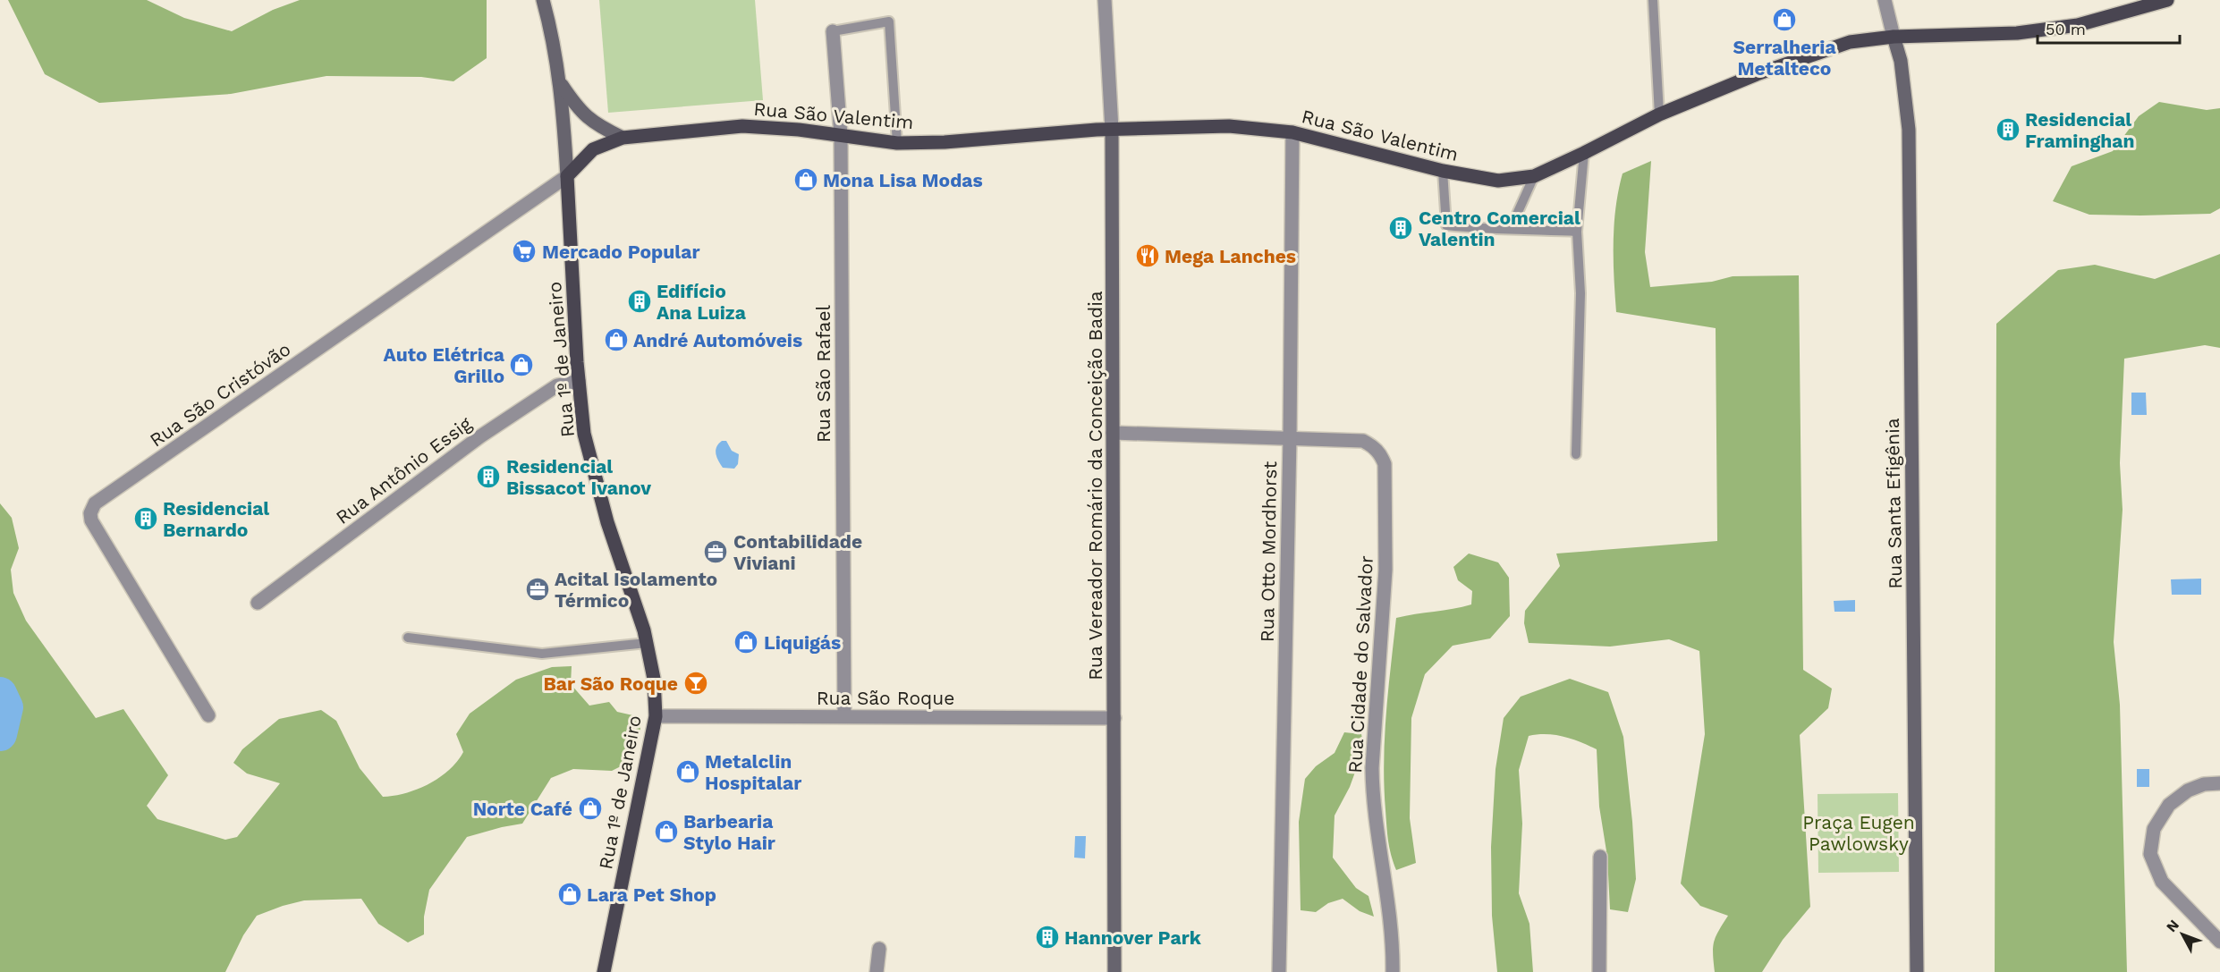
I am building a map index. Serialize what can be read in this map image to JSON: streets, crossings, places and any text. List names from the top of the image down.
{
  "streets": {
    "main road": ["Rua São Valentim", "Rua 1º de Janeiro"],
    "street": [
      "Rua São Rafael",
      "Rua São Cristóvão",
      "Rua Antônio Essig",
      "Rua Vereador Romário da Conceição Badia",
      "Rua Santa Efigênia",
      "Rua Otto Mordhorst",
      "Rua Cidade do Salvador",
      "Rua São Roque"
    ]
  },
  "crossings": [
    ["Rua São Valentim", "Rua 1º de Janeiro"],
    ["Rua São Valentim", "Rua São Rafael"],
    ["Rua São Valentim", "Rua São Cristóvão"],
    ["Rua São Valentim", "Rua Vereador Romário da Conceição Badia"],
    ["Rua São Valentim", "Rua Santa Efigênia"],
    ["Rua São Valentim", "Rua Otto Mordhorst"],
    ["Rua 1º de Janeiro", "Rua São Cristóvão"],
    ["Rua 1º de Janeiro", "Rua Antônio Essig"],
    ["Rua 1º de Janeiro", "Rua São Roque"],
    ["Rua São Rafael", "Rua São Roque"],
    ["Rua Vereador Romário da Conceição Badia", "Rua Cidade do Salvador"],
    ["Rua Vereador Romário da Conceição Badia", "Rua São Roque"],
    ["Rua Otto Mordhorst", "Rua Cidade do Salvador"]
  ],
  "parks": ["Praça Eugen Pawlowsky"],
  "places": {
    "shop": [
      "Serralheria Metalteco",
      "Mona Lisa Modas",
      "André Automóveis",
      "Auto Elétrica Grillo",
      "Liquigás",
      "Metalclin Hospitalar",
      "Norte Café",
      "Barbearia Stylo Hair",
      "Lara Pet Shop"
    ],
    "building": [
      "Residencial Framinghan",
      "Centro Comercial Valentin",
      "Edifício Ana Luiza",
      "Residencial Bissacot Ivanov",
      "Residencial Bernardo",
      "Hannover Park"
    ],
    "supermarket": ["Mercado Popular"],
    "restaurant": ["Mega Lanches"],
    "office": ["Contabilidade Viviani", "Acital Isolamento Térmico"],
    "bar": ["Bar São Roque"]
  },
  "scale_bar": "50 m",
  "north": "top left"
}
